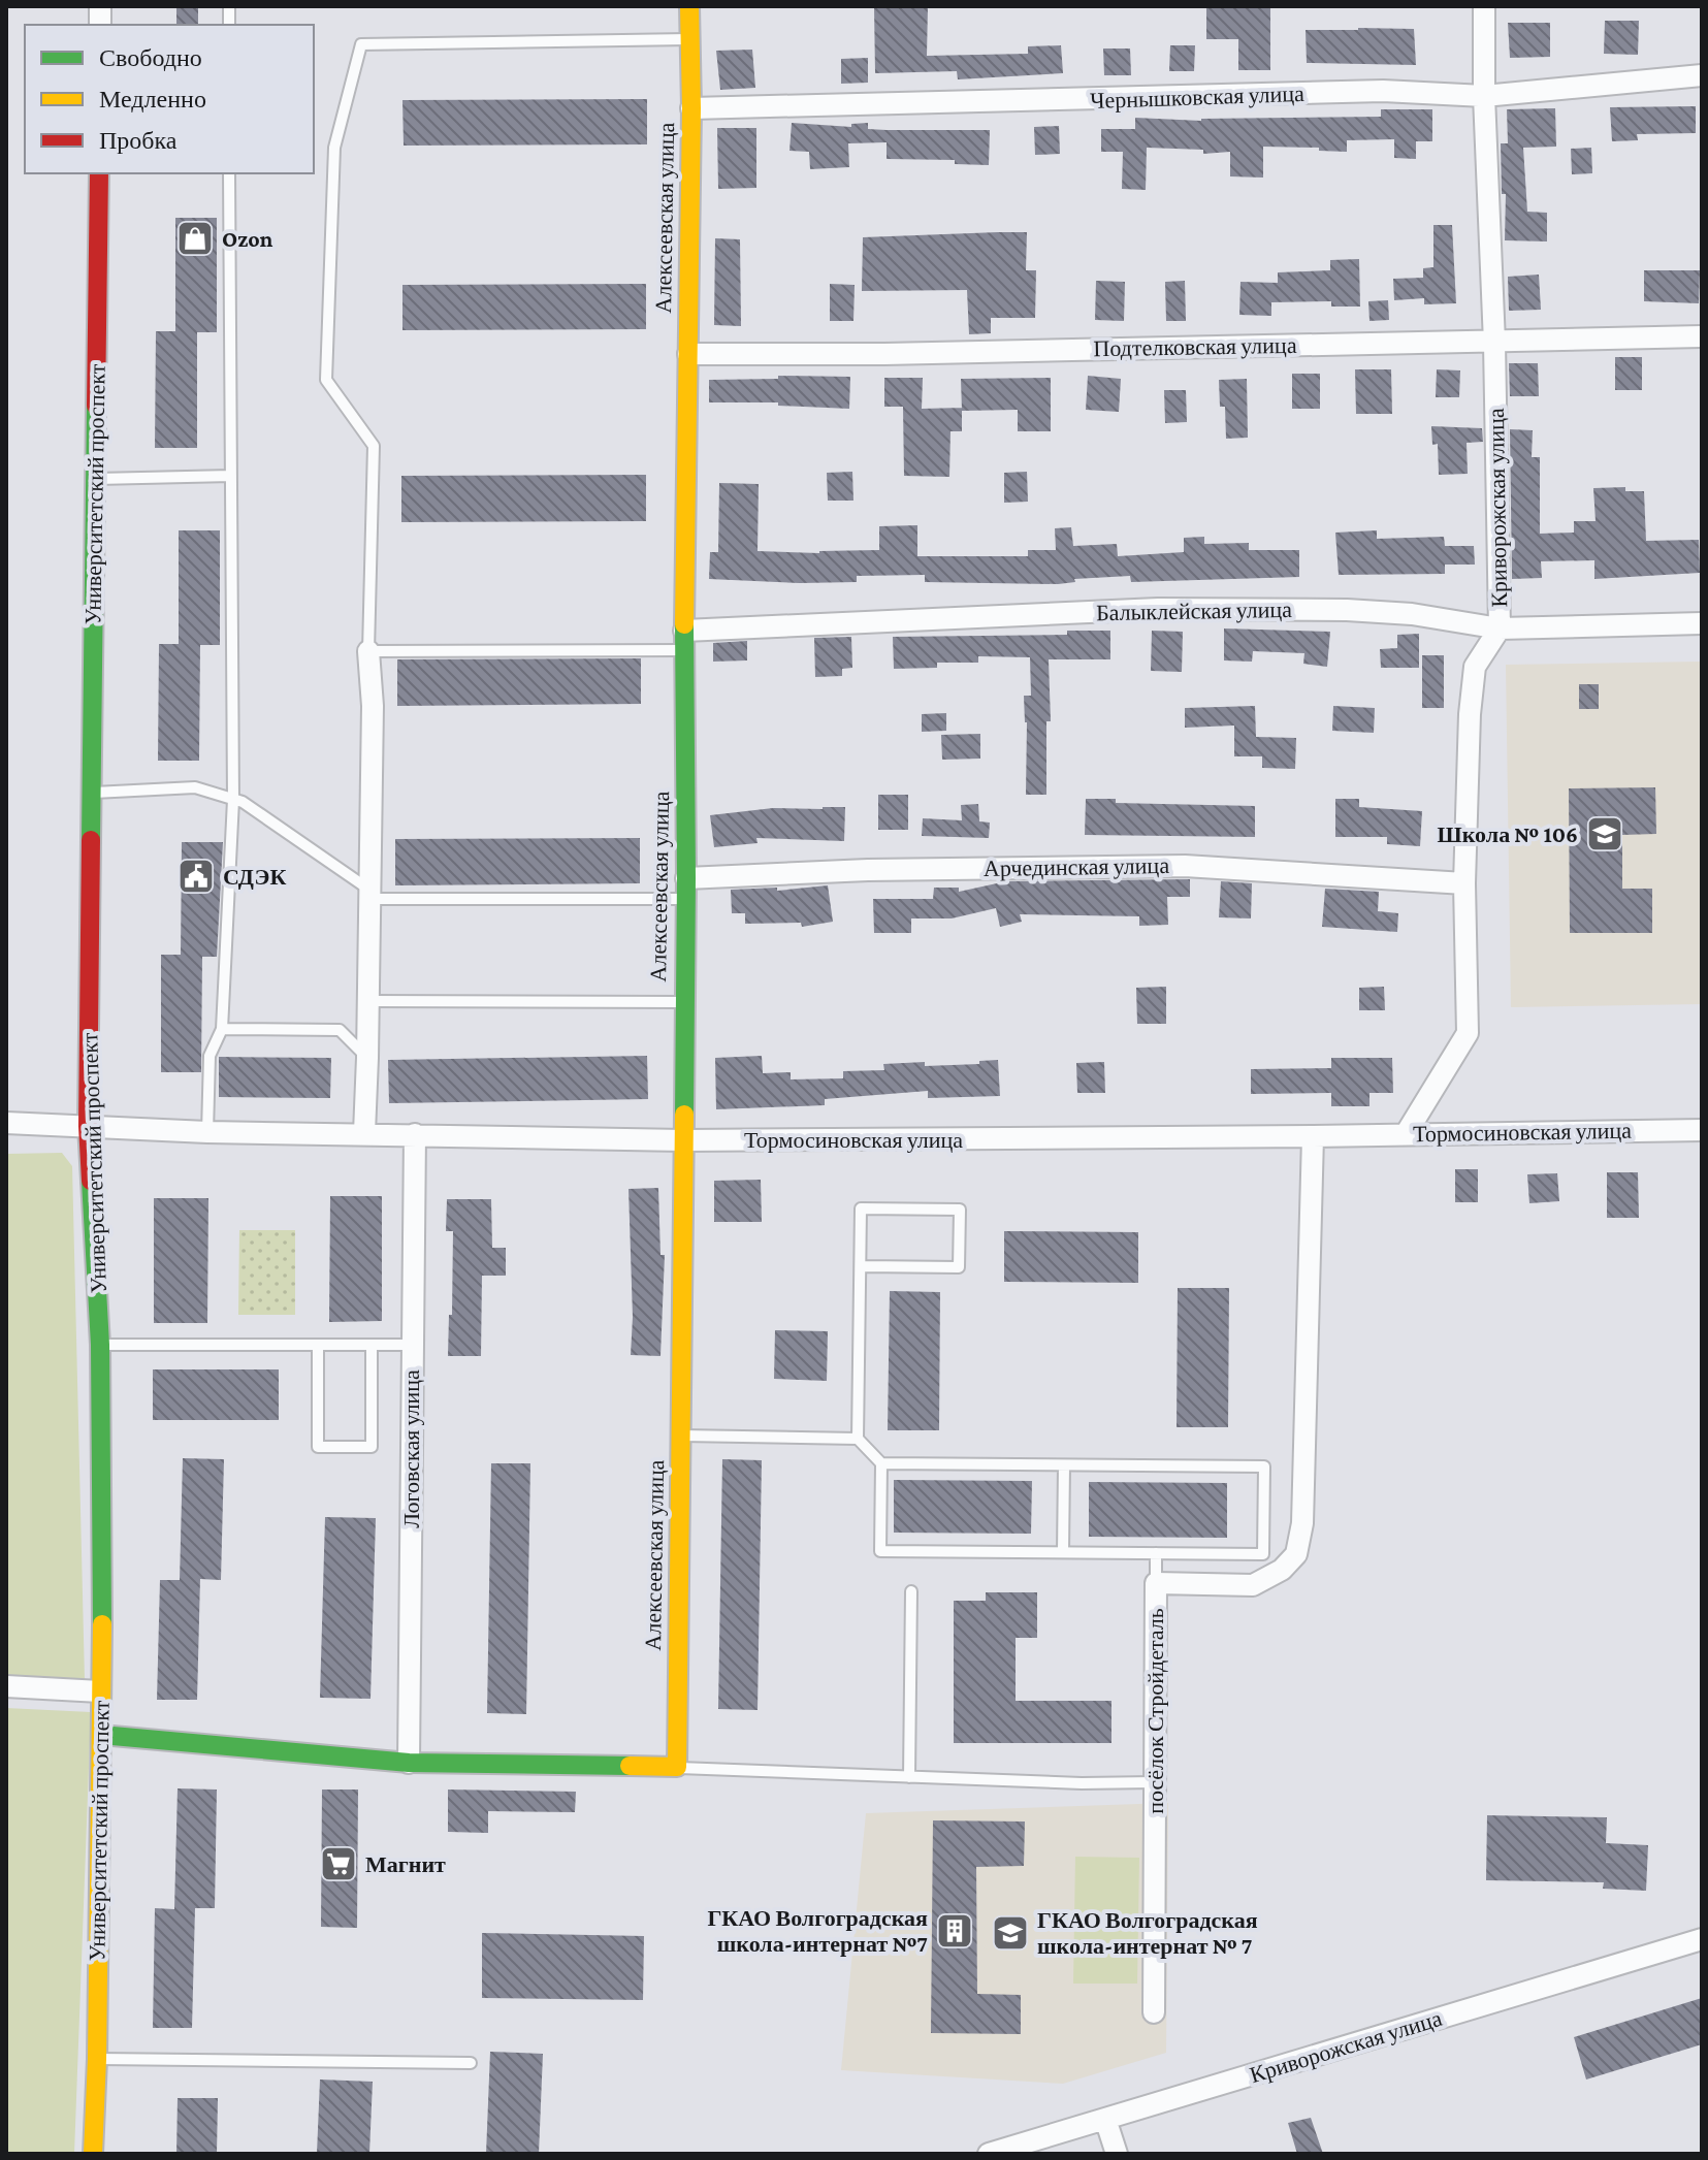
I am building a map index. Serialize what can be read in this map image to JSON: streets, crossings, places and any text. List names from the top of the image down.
{
  "streets": {
    "street": [
      "Чернышковская улица",
      "Алексеевская улица",
      "Подтелковская улица",
      "Университетский проспект",
      "Криворожская улица",
      "Балыклейская улица",
      "Арчединская улица",
      "Тормосиновская улица",
      "Логовская улица",
      "посёлок Стройдеталь"
    ]
  },
  "crossings": [
    ["Чернышковская улица", "Алексеевская улица"],
    ["Чернышковская улица", "Криворожская улица"],
    ["Алексеевская улица", "Подтелковская улица"],
    ["Алексеевская улица", "Балыклейская улица"],
    ["Алексеевская улица", "Арчединская улица"],
    ["Алексеевская улица", "Тормосиновская улица"],
    ["Подтелковская улица", "Криворожская улица"],
    ["Университетский проспект", "Тормосиновская улица"],
    ["Криворожская улица", "Балыклейская улица"],
    ["Криворожская улица", "Арчединская улица"],
    ["Криворожская улица", "Тормосиновская улица"],
    ["Тормосиновская улица", "Логовская улица"],
    ["Тормосиновская улица", "посёлок Стройдеталь"]
  ],
  "places": {
    "shop": ["Ozon"],
    "school or university": ["Школа № 106", "ГКАО Волгоградская школа-интернат № 7"],
    "public building": ["СДЭК"],
    "supermarket": ["Магнит"],
    "building": ["ГКАО Волгоградская школа-интернат №7"]
  },
  "legend": ["Свободно", "Медленно", "Пробка"]
}
